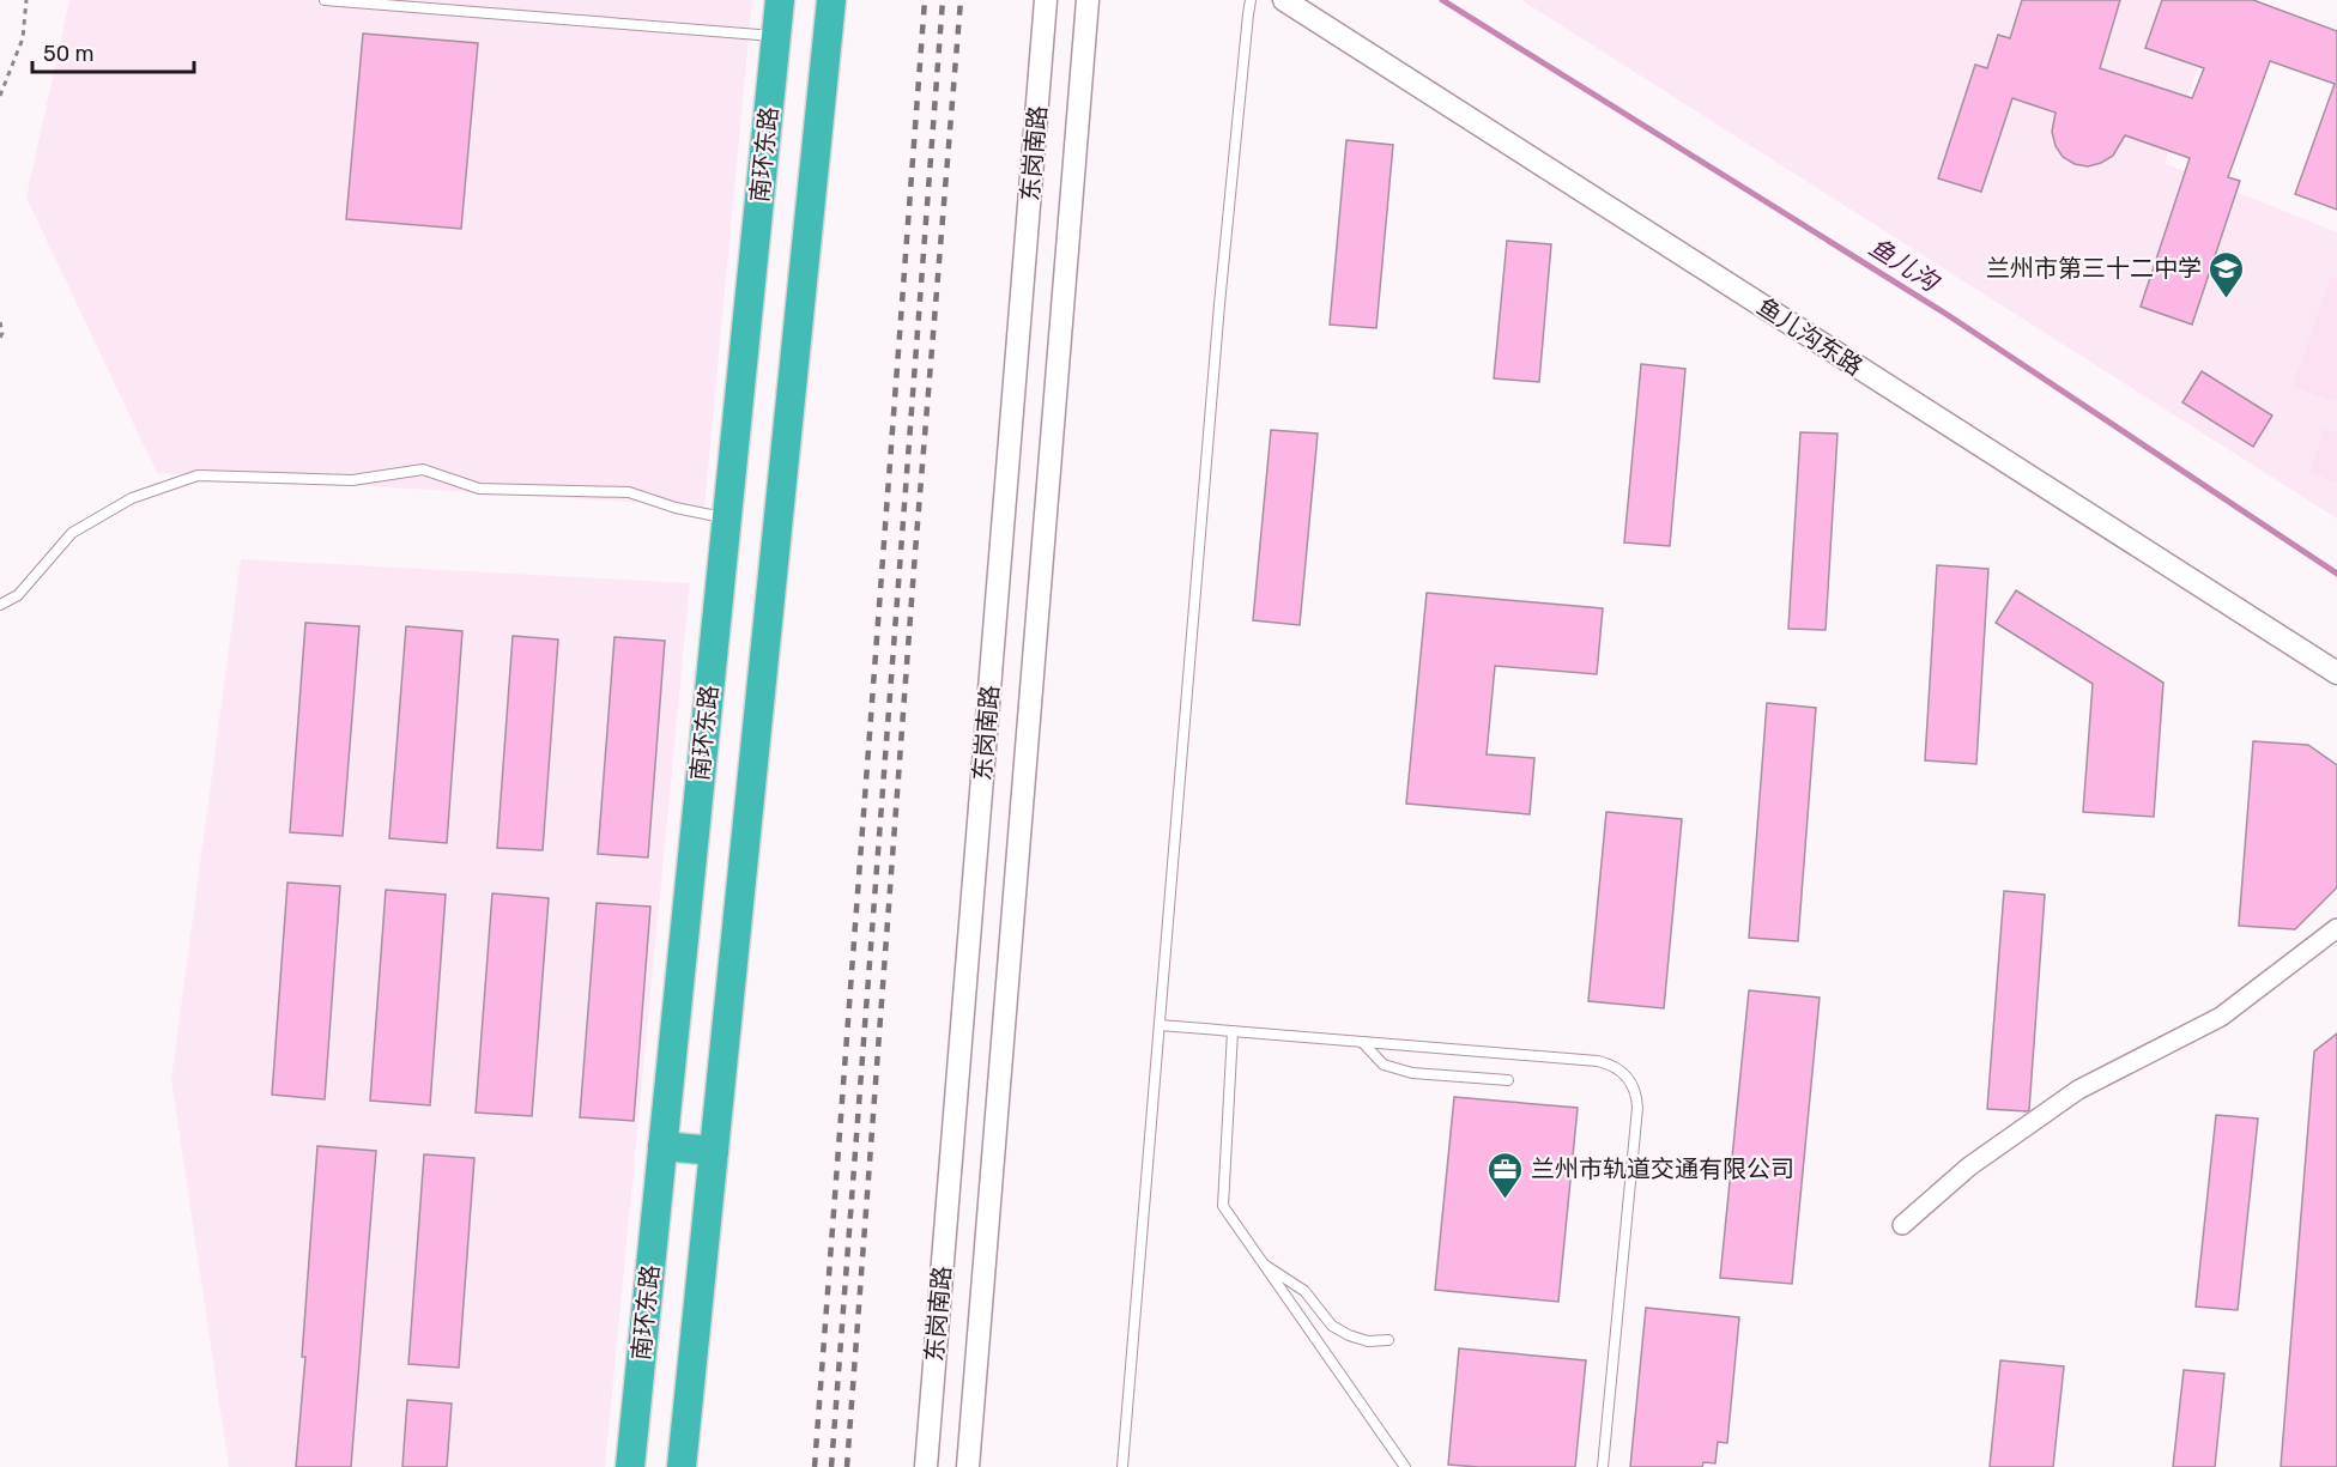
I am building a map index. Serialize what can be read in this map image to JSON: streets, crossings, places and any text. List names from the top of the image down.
{
  "streets": {
    "highway": ["南环东路"],
    "street": ["东岗南路", "鱼儿沟东路"]
  },
  "water": ["鱼儿沟"],
  "places": {
    "school or university": ["兰州市第三十二中学"],
    "office": ["兰州市轨道交通有限公司"]
  },
  "scale_bar": "50 m"
}
